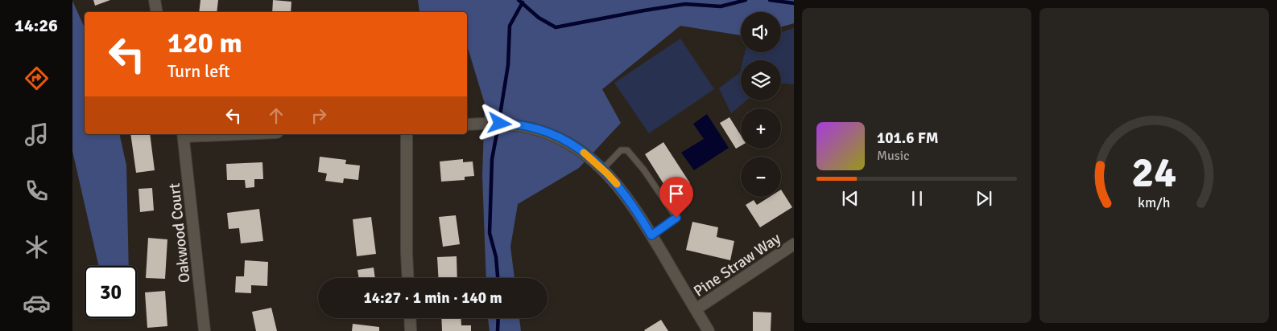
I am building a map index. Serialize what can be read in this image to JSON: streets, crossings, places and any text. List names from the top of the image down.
{
  "streets": {
    "street": ["Oakwood Court", "Pine Straw Way"]
  },
  "page": {
    "tabs": "14:26",
    "map_buttons": ["+", "−"],
    "turn": ["120 m", "Turn left"],
    "song": ["101.6 FM", "Music"],
    "limit": "30",
    "trip": "14:27 · 1 min · 140 m",
    "gauge": ["24", "km/h"]
  }
}
